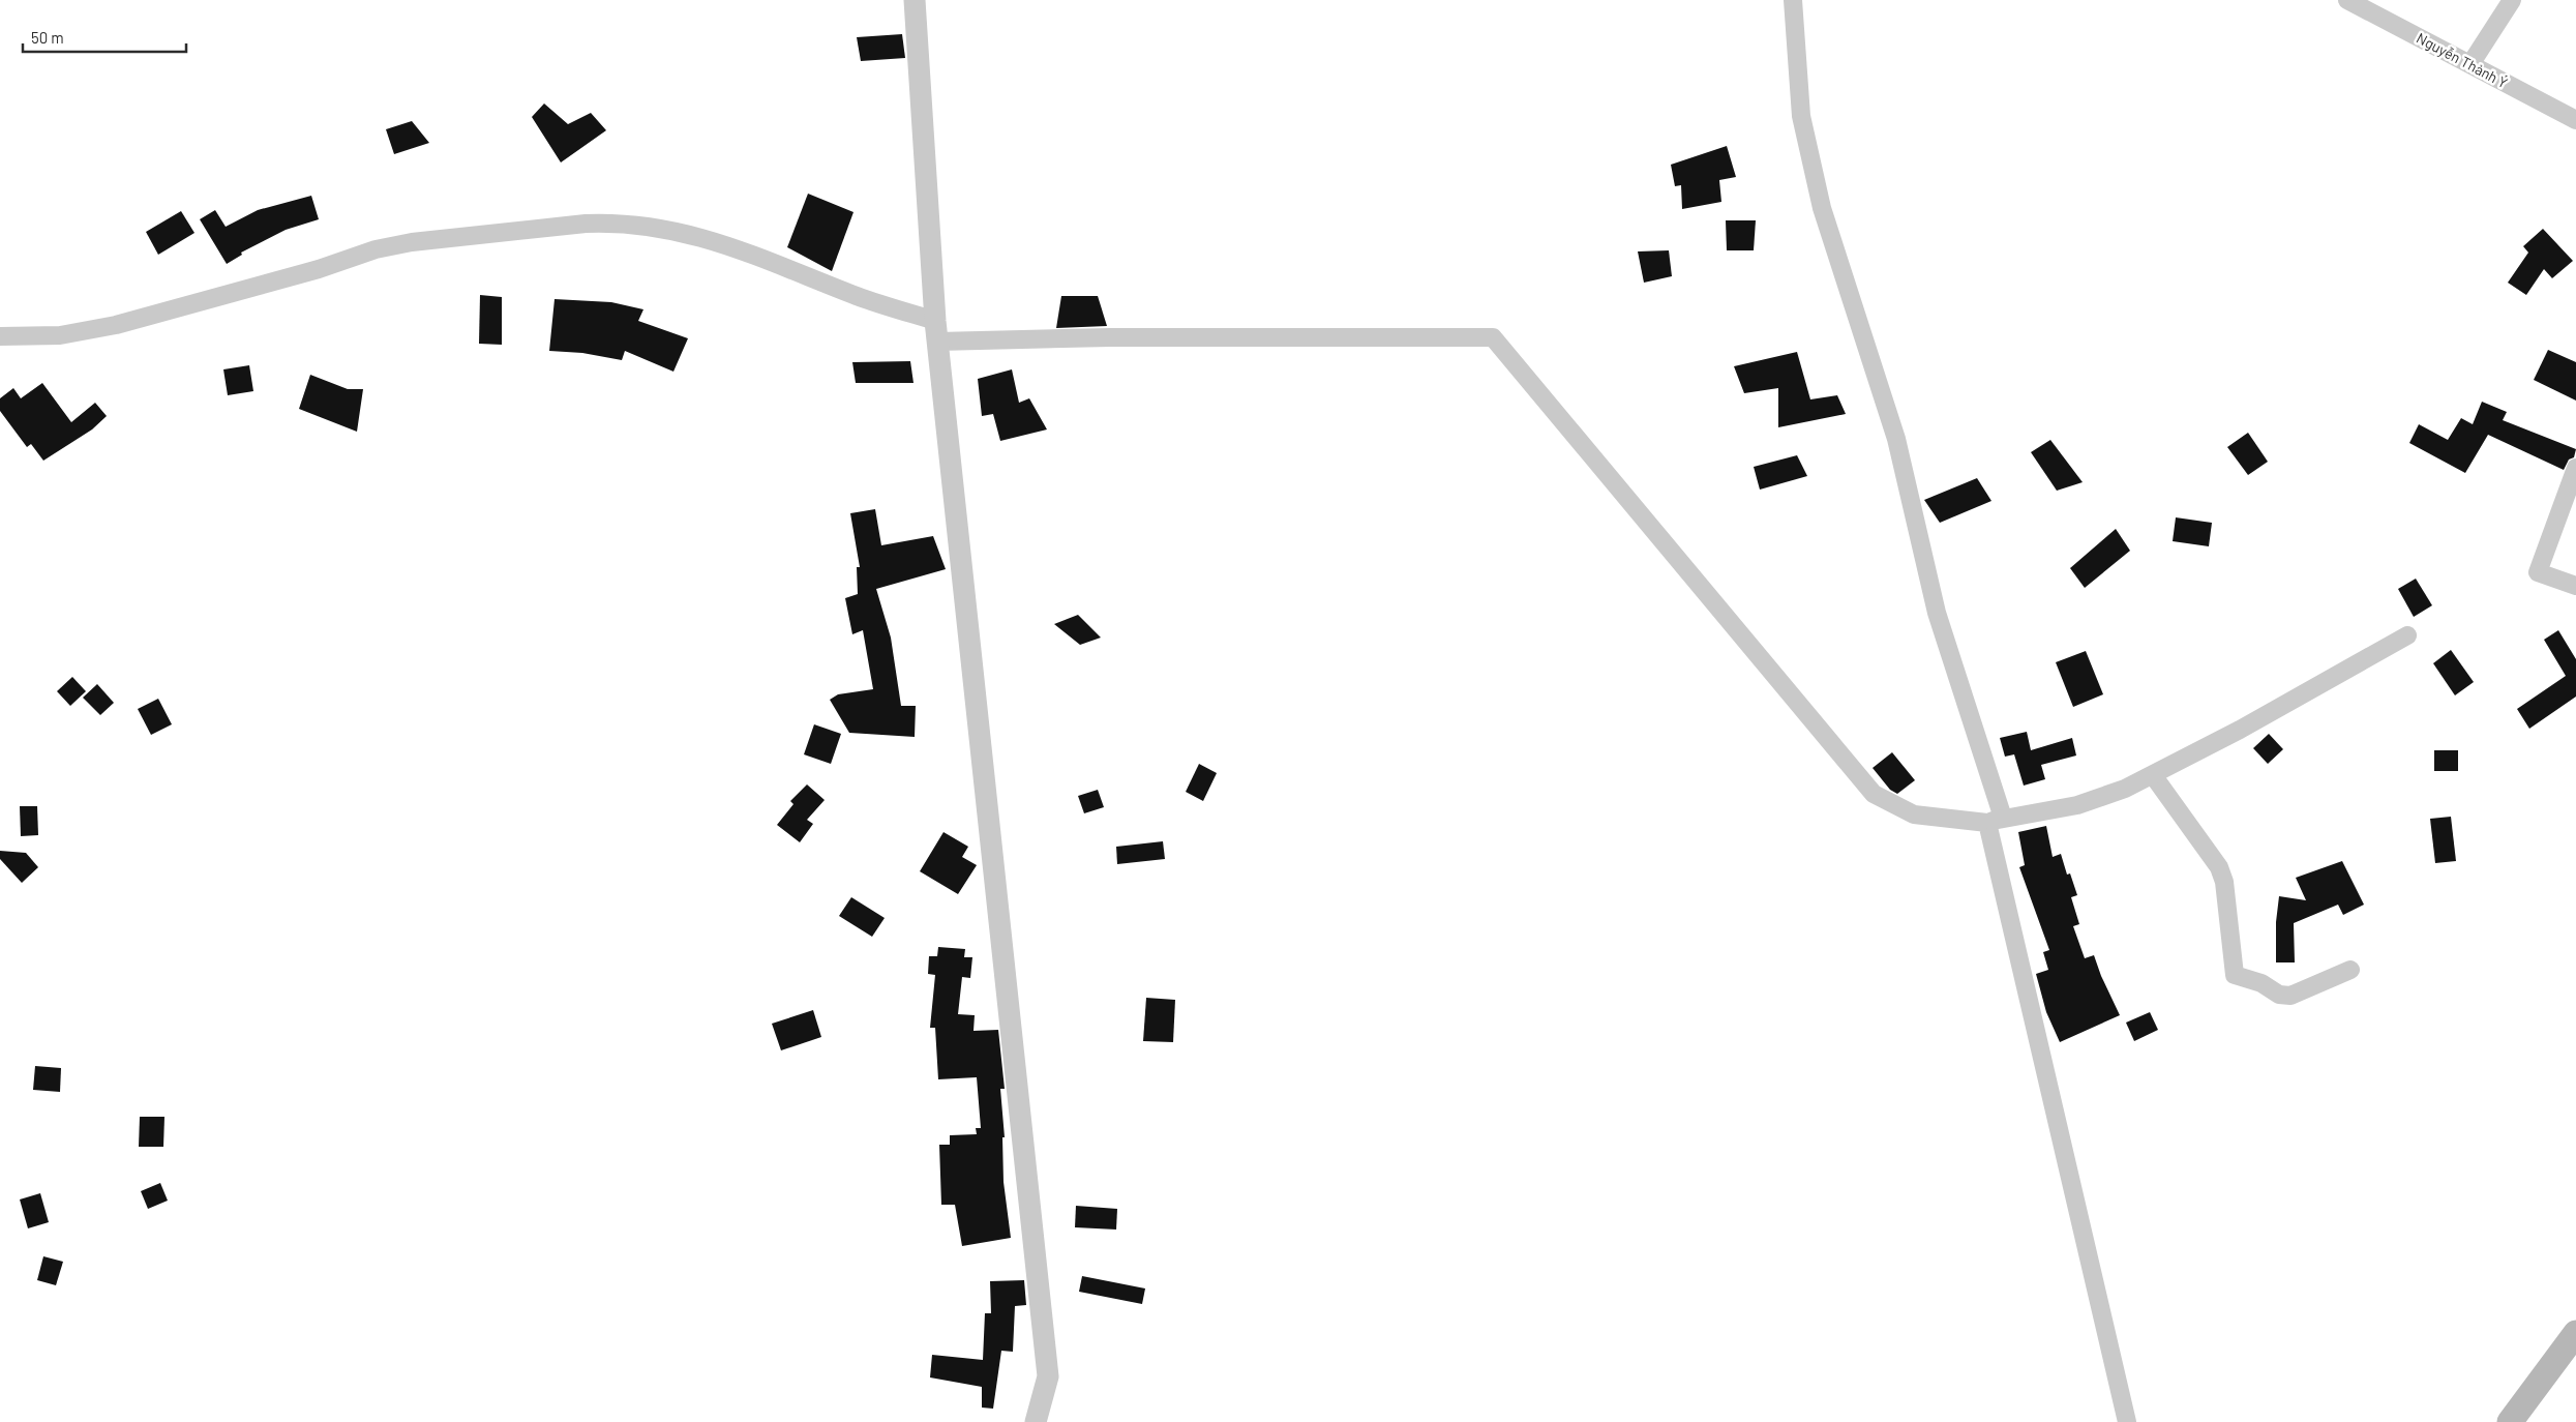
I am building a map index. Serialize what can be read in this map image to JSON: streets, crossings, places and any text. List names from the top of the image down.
{
  "streets": {
    "street": ["Nguyễn Thành Ý"]
  },
  "scale_bar": "50 m"
}
